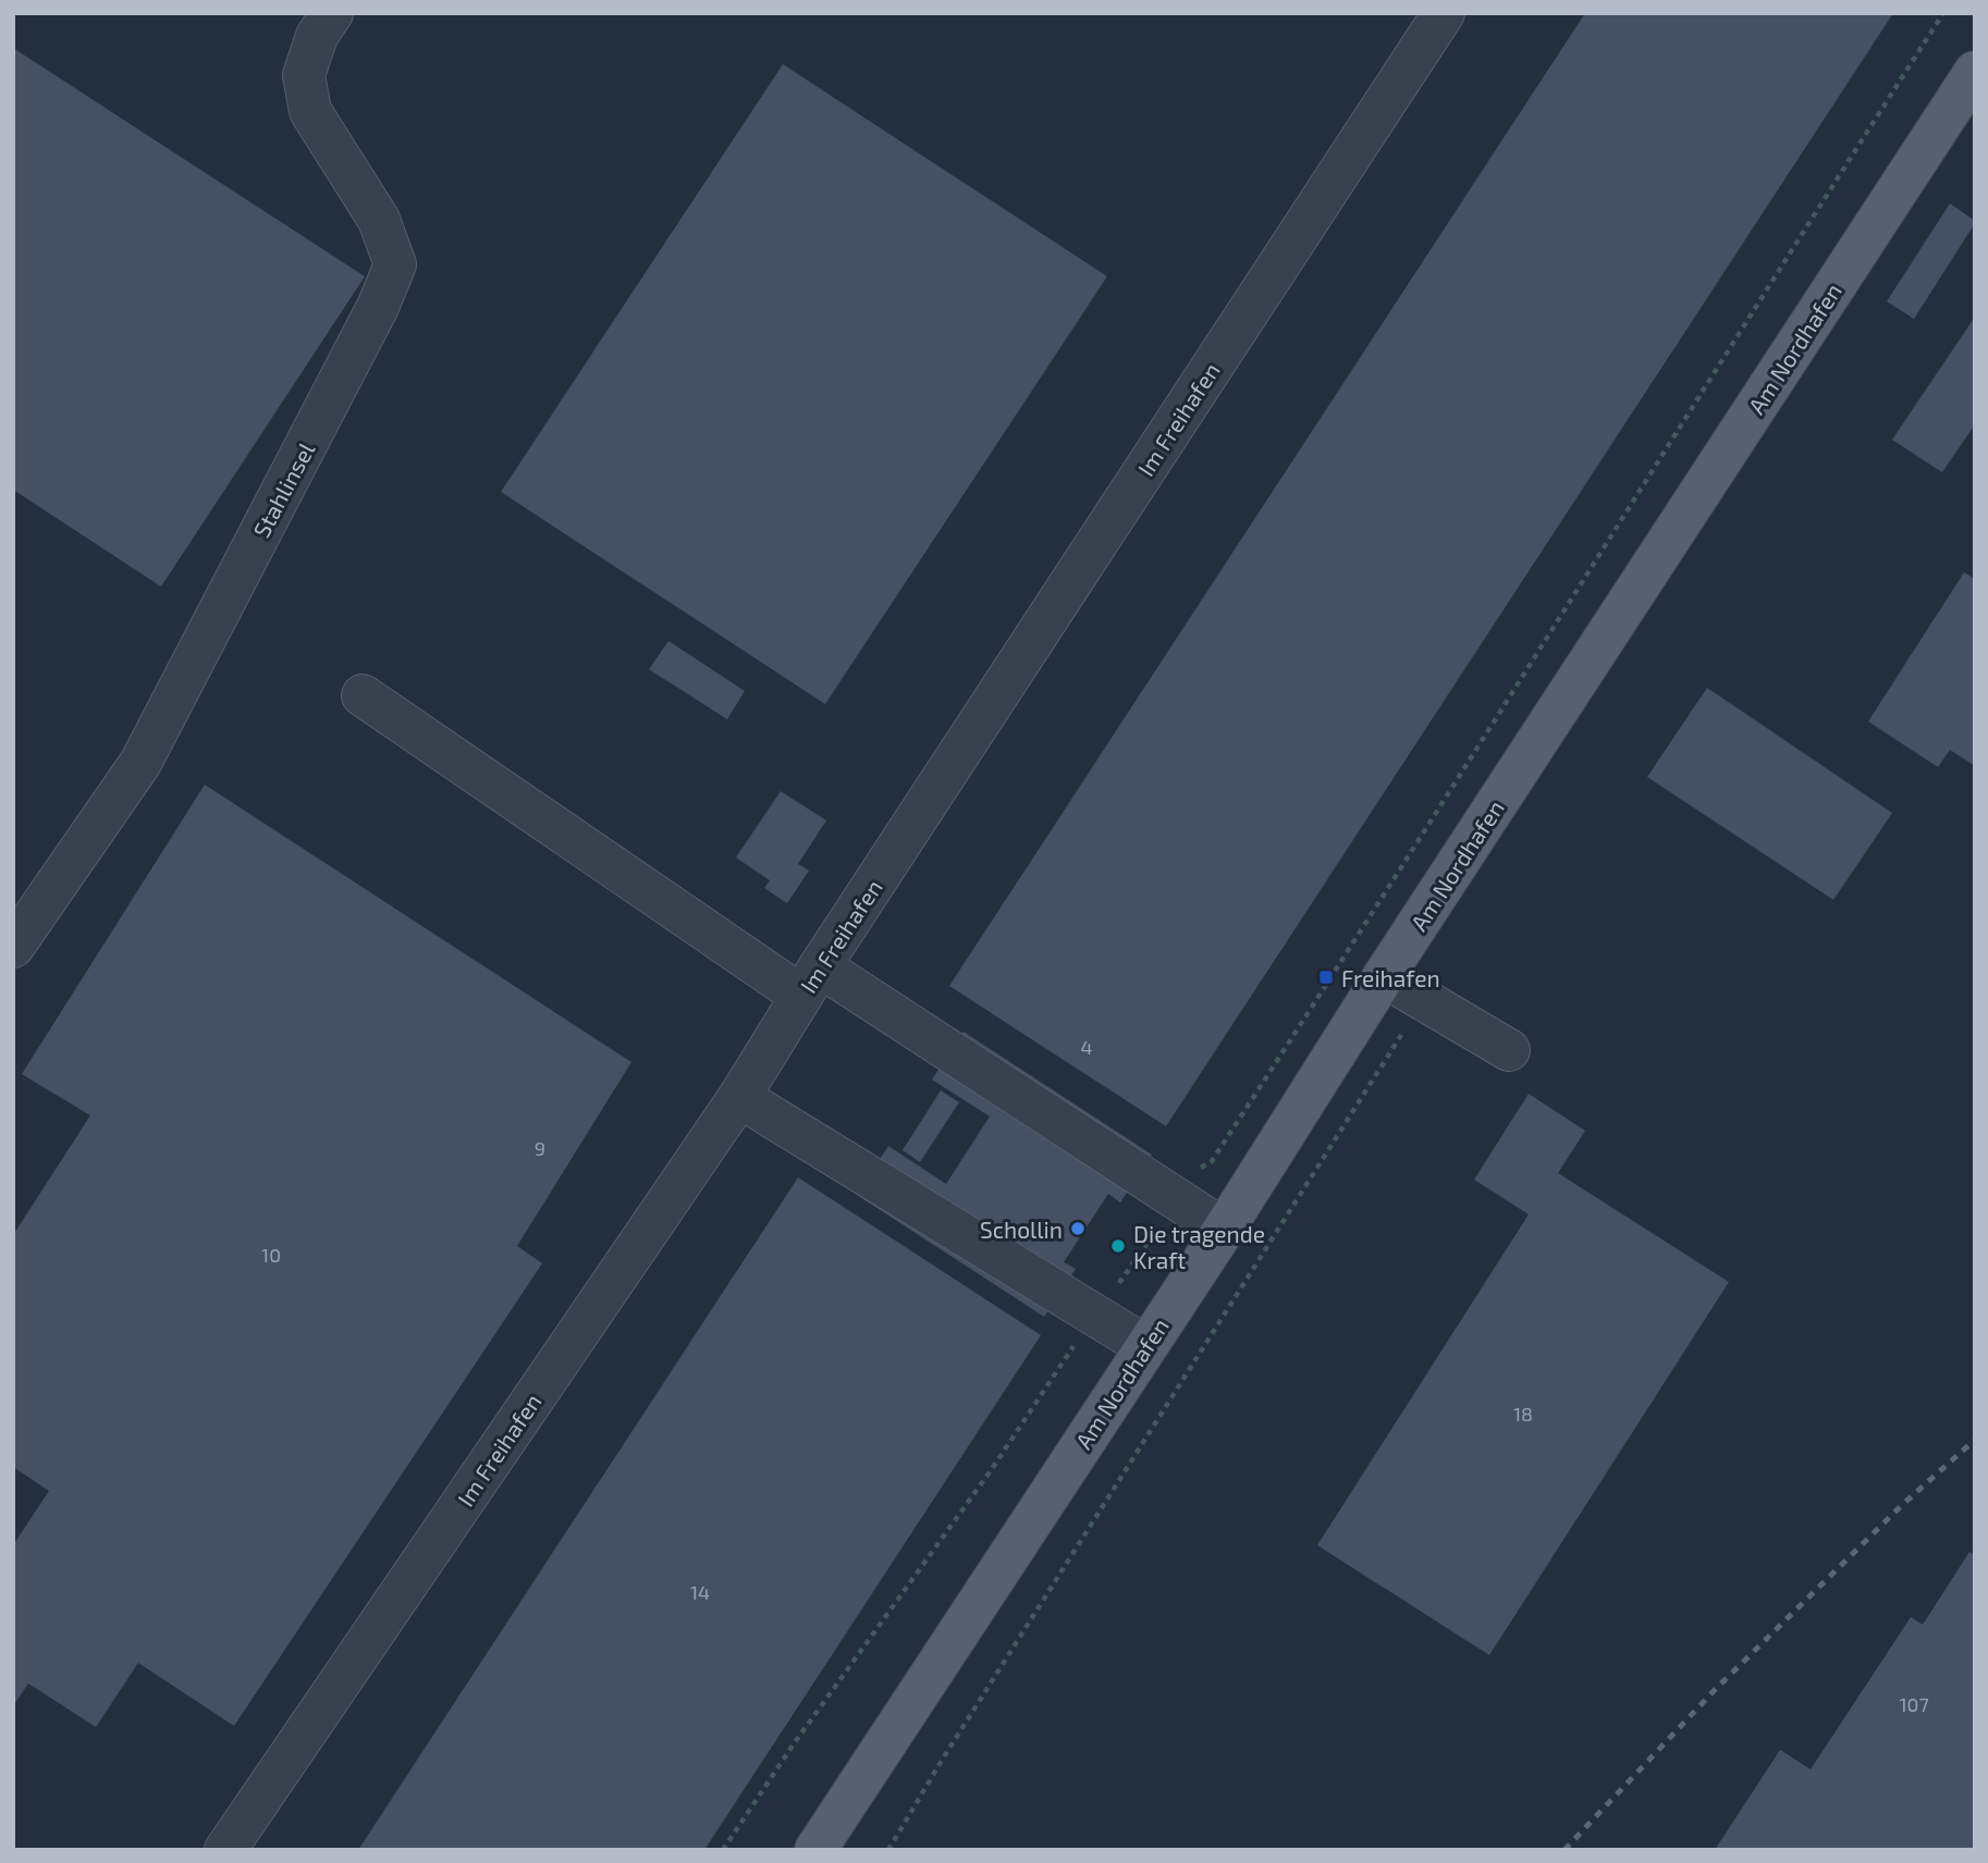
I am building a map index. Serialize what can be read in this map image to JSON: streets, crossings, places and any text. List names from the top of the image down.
{
  "streets": {
    "main road": ["Am Nordhafen"],
    "street": ["Im Freihafen", "Stahlinsel"]
  },
  "places": {
    "transit": ["Freihafen"],
    "other": ["Schollin", "Die tragende Kraft"]
  },
  "house_numbers": [
    "4",
    "9",
    "10",
    "18",
    "14",
    "107"
  ]
}
